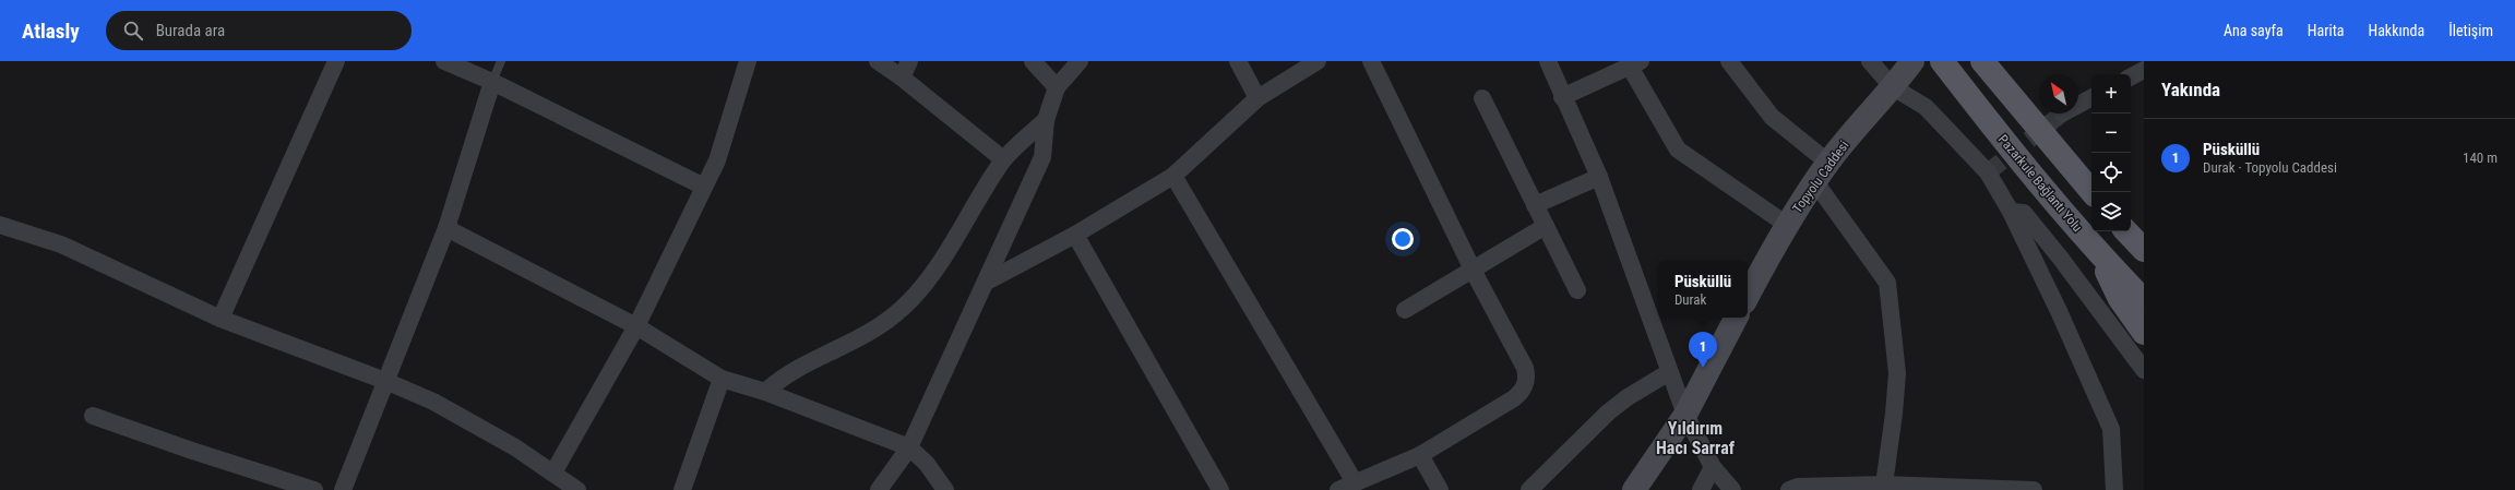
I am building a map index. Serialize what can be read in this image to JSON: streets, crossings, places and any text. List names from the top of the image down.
{
  "streets": {
    "main road": ["Pazarkule Bağlantı Yolu"],
    "street": ["Topyolu Caddesi"]
  },
  "districts": ["Yıldırım Hacı Sarraf"],
  "north": "top left",
  "page": {
    "header": "Atlasly",
    "search": "Burada ara",
    "nav": [
      "Ana sayfa",
      "Harita",
      "Hakkında",
      "İletişim"
    ],
    "heading": "Yakında",
    "map_buttons": ["+", "−"],
    "list": [
      {
        "mark": "1",
        "name": "Püsküllü",
        "note": "Durak · Topyolu Caddesi",
        "value": "140 m"
      }
    ],
    "popup": ["Püsküllü", "Durak"],
    "pins": "1"
  }
}
